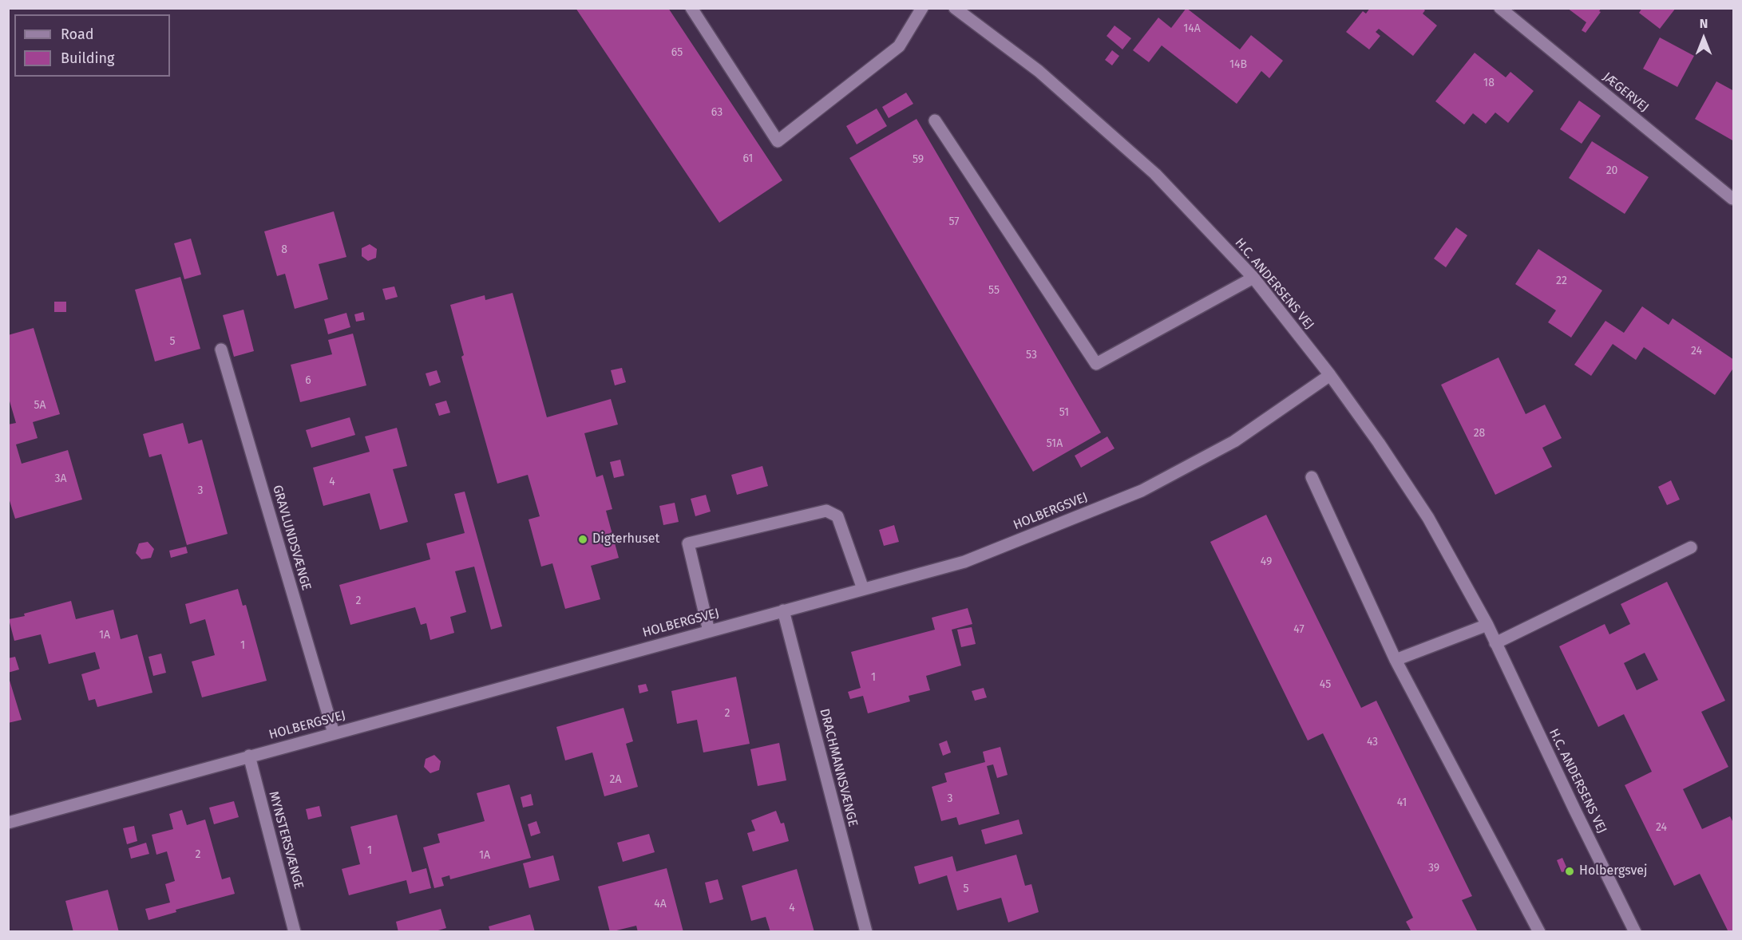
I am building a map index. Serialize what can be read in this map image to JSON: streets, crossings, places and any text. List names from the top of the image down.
{
  "streets": {
    "street": [
      "JÆGERVEJ",
      "H.C. ANDERSENS VEJ",
      "HOLBERGSVEJ",
      "GRAVLUNDSVÆNGE",
      "DRACHMANNSVÆNGE",
      "MYNSTERSVÆNGE"
    ]
  },
  "crossings": [
    ["H.C. ANDERSENS VEJ", "HOLBERGSVEJ"],
    ["HOLBERGSVEJ", "GRAVLUNDSVÆNGE"],
    ["HOLBERGSVEJ", "DRACHMANNSVÆNGE"],
    ["HOLBERGSVEJ", "MYNSTERSVÆNGE"]
  ],
  "places": ["Digterhuset", "Holbergsvej"],
  "house_numbers": [
    "14A",
    "65",
    "14B",
    "18",
    "63",
    "61",
    "59",
    "20",
    "57",
    "8",
    "22",
    "55",
    "5",
    "24",
    "53",
    "6",
    "5A",
    "51",
    "28",
    "51A",
    "3A",
    "4",
    "3",
    "49",
    "2",
    "47",
    "1A",
    "1",
    "1",
    "45",
    "2",
    "43",
    "2A",
    "3",
    "41",
    "24",
    "1",
    "2",
    "1A",
    "39",
    "5",
    "4A",
    "4"
  ],
  "legend": ["Road", "Building"],
  "north": "top"
}
